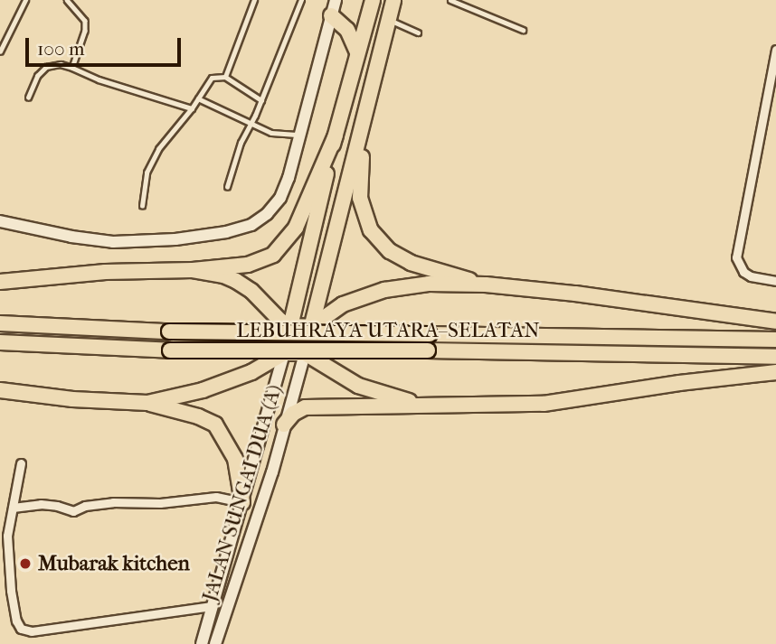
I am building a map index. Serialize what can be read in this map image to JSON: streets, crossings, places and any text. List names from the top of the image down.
{
  "streets": {
    "highway": ["LEBUHRAYA UTARA–SELATAN"],
    "main road": ["JALAN SUNGAI DUA (A)"]
  },
  "places": ["Mubarak kitchen"],
  "scale_bar": "100 m"
}
